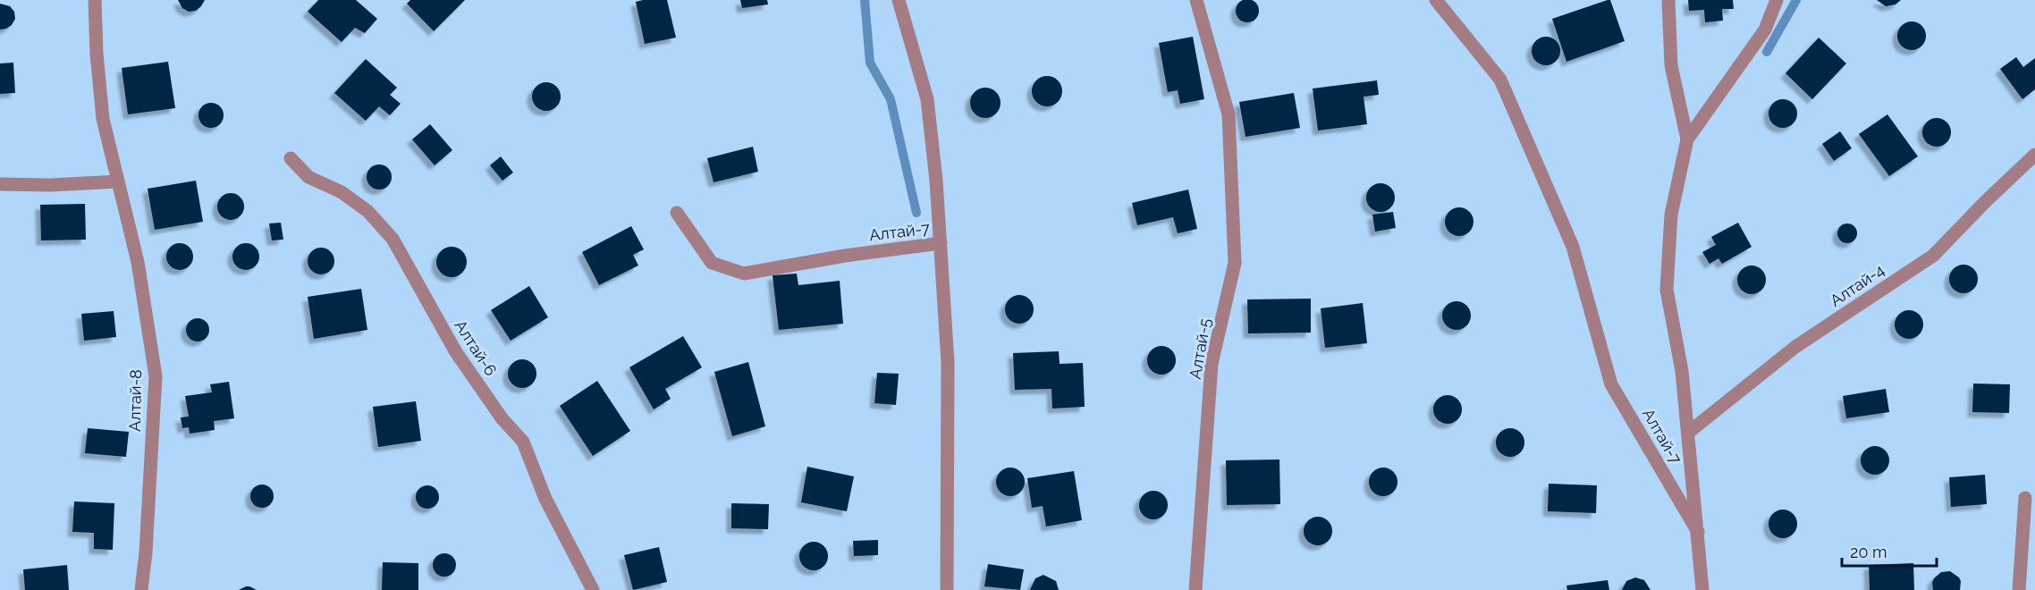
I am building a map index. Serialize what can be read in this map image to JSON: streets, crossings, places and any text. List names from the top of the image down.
{
  "streets": {
    "street": [
      "Алтай-7",
      "Алтай-4",
      "Алтай-6",
      "Алтай-5",
      "Алтай-8"
    ]
  },
  "crossings": [
    ["Алтай-7", "Алтай-4"]
  ],
  "scale_bar": "20 m"
}
